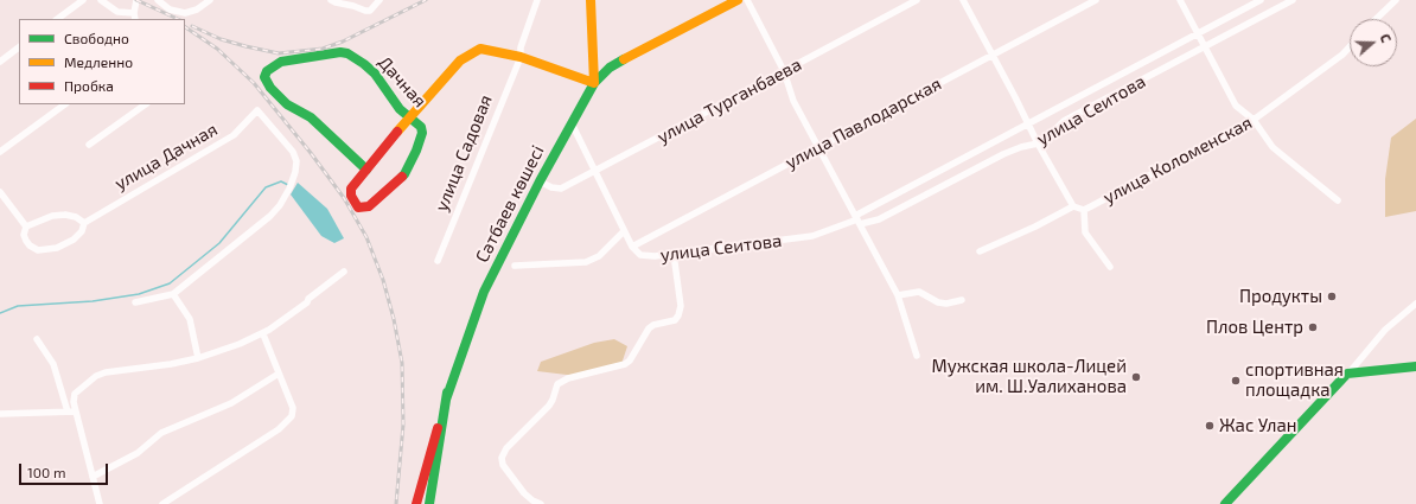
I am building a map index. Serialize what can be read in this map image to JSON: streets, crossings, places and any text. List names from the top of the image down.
{
  "streets": {
    "main road": ["Дачная", "Сәтбаев көшесі"],
    "street": [
      "улица Турганбаева",
      "улица Сеитова",
      "улица Павлодарская",
      "улица Садовая",
      "улица Дачная",
      "улица Коломенская"
    ]
  },
  "crossings": [
    ["улица Турганбаева", "Сәтбаев көшесі"],
    ["улица Сеитова", "улица Павлодарская"]
  ],
  "places": [
    "Продукты",
    "Плов Центр",
    "Мужская школа-Лицей им. Ш.Уалиханова",
    "спортивная площадка",
    "Жас Улан"
  ],
  "legend": ["Свободно", "Медленно", "Пробка"],
  "scale_bar": "100 m",
  "north": "right"
}
